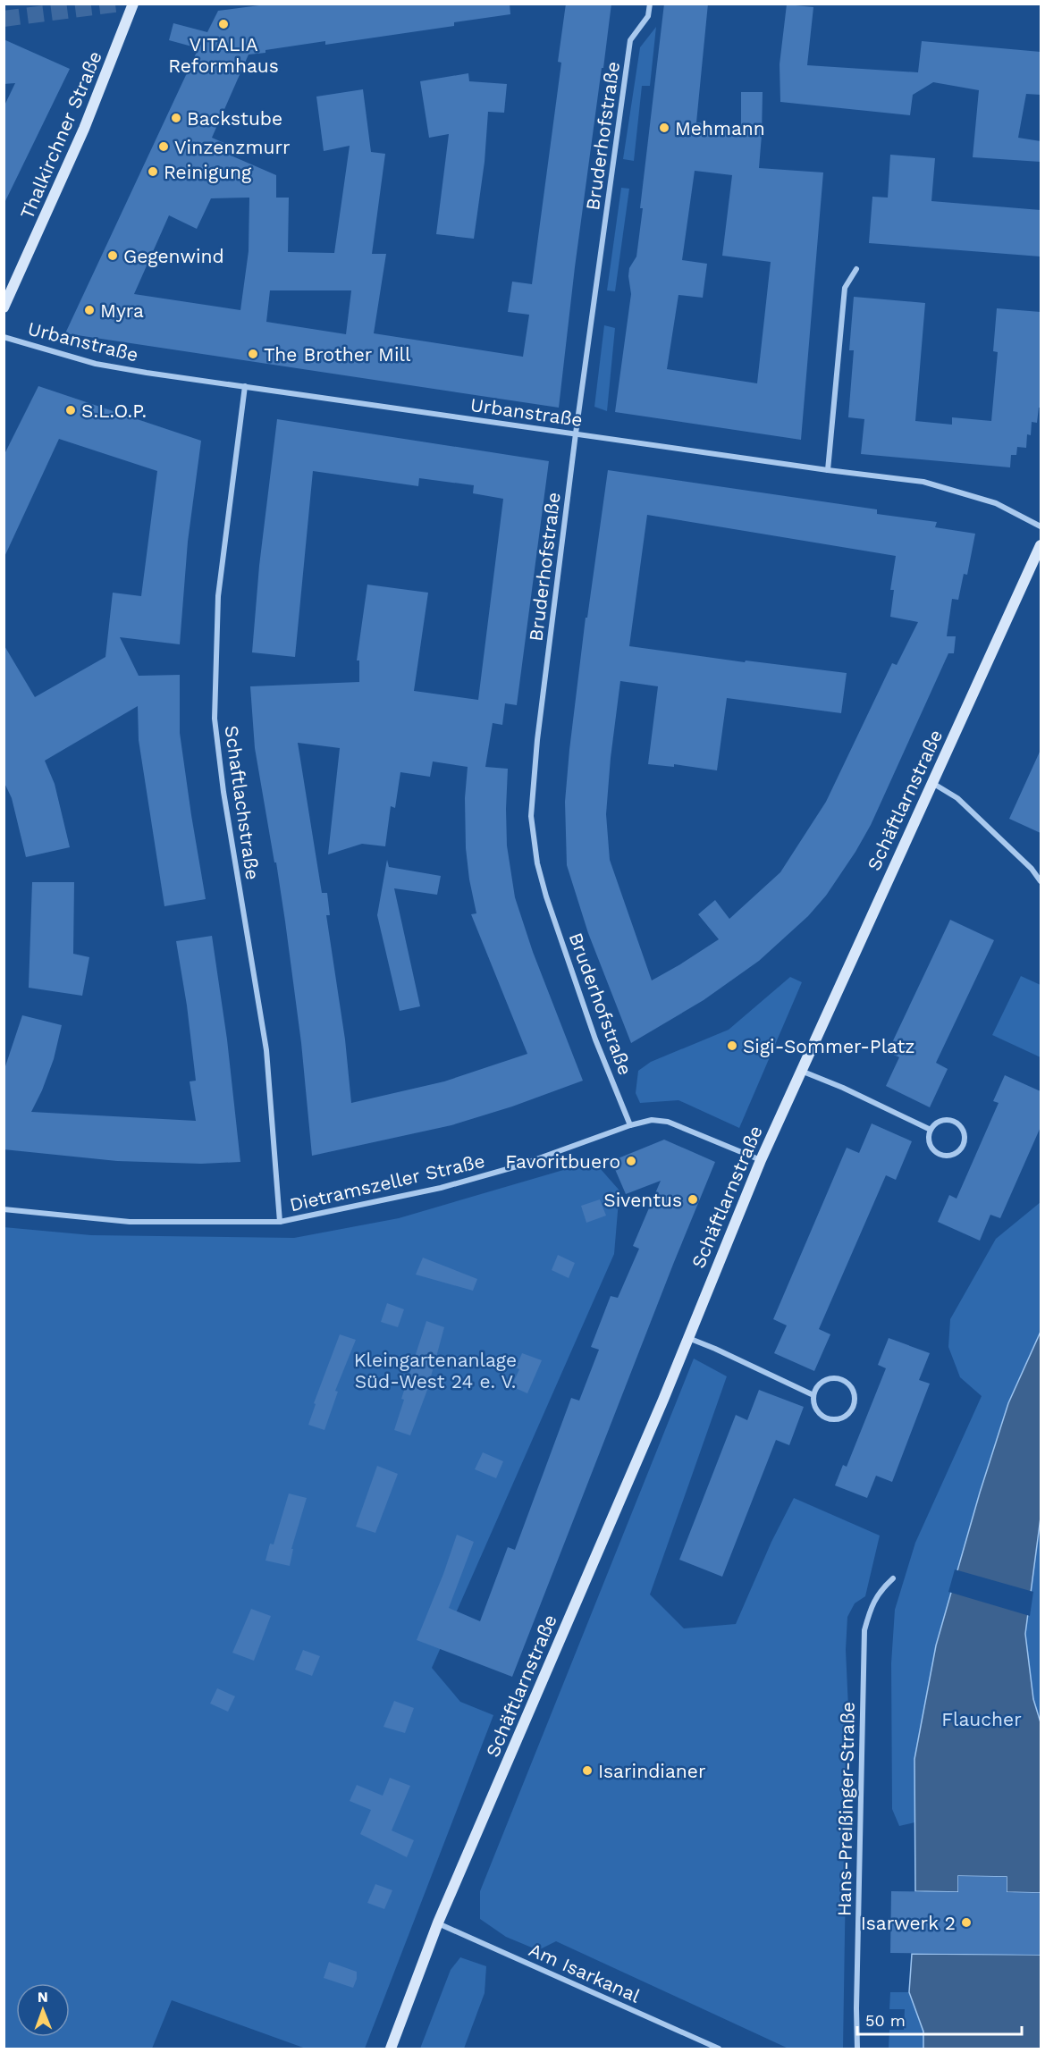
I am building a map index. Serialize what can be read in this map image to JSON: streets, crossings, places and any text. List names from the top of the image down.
{
  "streets": {
    "street": [
      "Thalkirchner Straße",
      "Bruderhofstraße",
      "Urbanstraße",
      "Schäftlarnstraße",
      "Schaftlachstraße",
      "Dietramszeller Straße",
      "Hans-Preißinger-Straße",
      "Am Isarkanal"
    ]
  },
  "crossings": [
    ["Bruderhofstraße", "Urbanstraße"],
    ["Bruderhofstraße", "Dietramszeller Straße"],
    ["Urbanstraße", "Schaftlachstraße"],
    ["Schäftlarnstraße", "Dietramszeller Straße"],
    ["Schäftlarnstraße", "Am Isarkanal"],
    ["Schaftlachstraße", "Dietramszeller Straße"]
  ],
  "parks": ["Kleingartenanlage Süd-West 24 e. V.", "Flaucher"],
  "places": [
    "VITALIA Reformhaus",
    "Backstube",
    "Mehmann",
    "Vinzenzmurr",
    "Reinigung",
    "Gegenwind",
    "Myra",
    "The Brother Mill",
    "S.L.O.P.",
    "Sigi-Sommer-Platz",
    "Favoritbuero",
    "Siventus",
    "Isarindianer",
    "Isarwerk 2"
  ],
  "scale_bar": "50 m",
  "north": "top"
}
